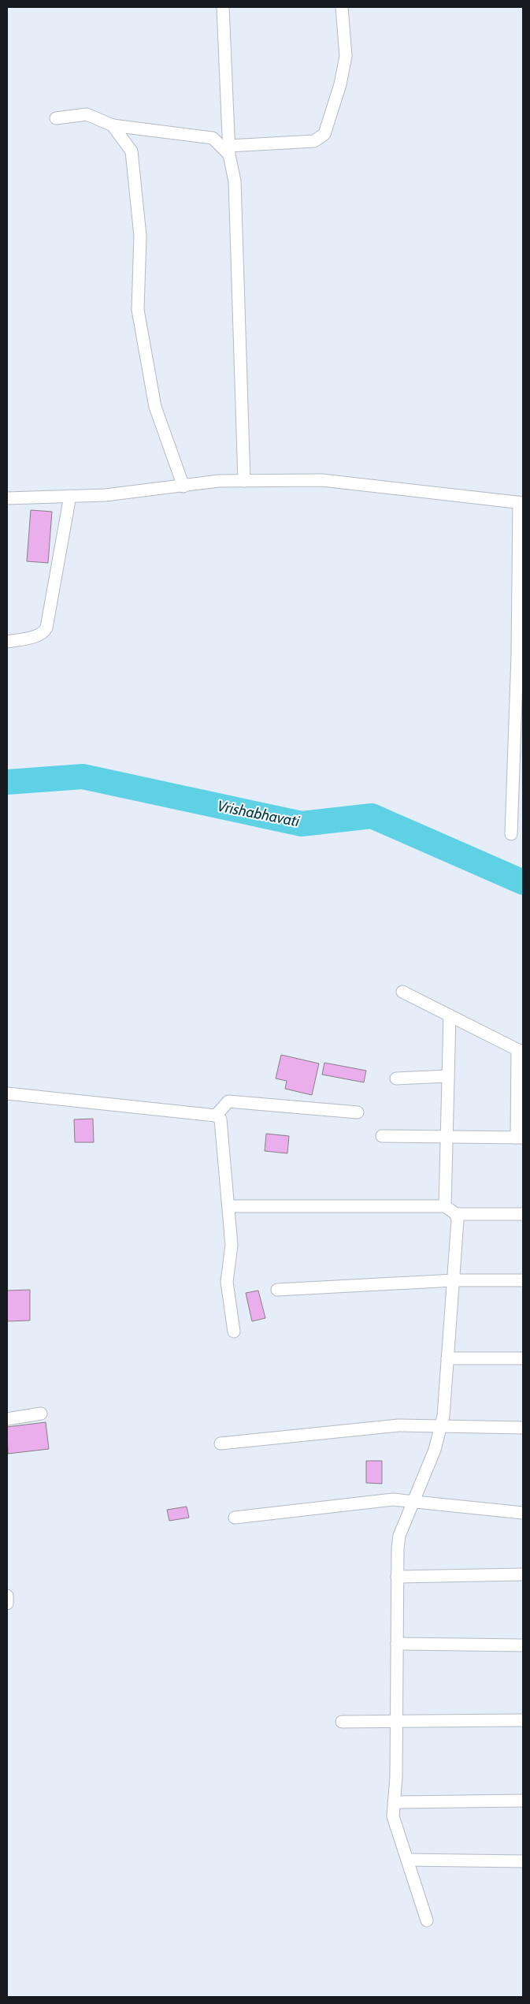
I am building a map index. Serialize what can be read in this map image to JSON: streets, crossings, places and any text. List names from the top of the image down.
{
  "water": ["Vrishabhavati"]
}
